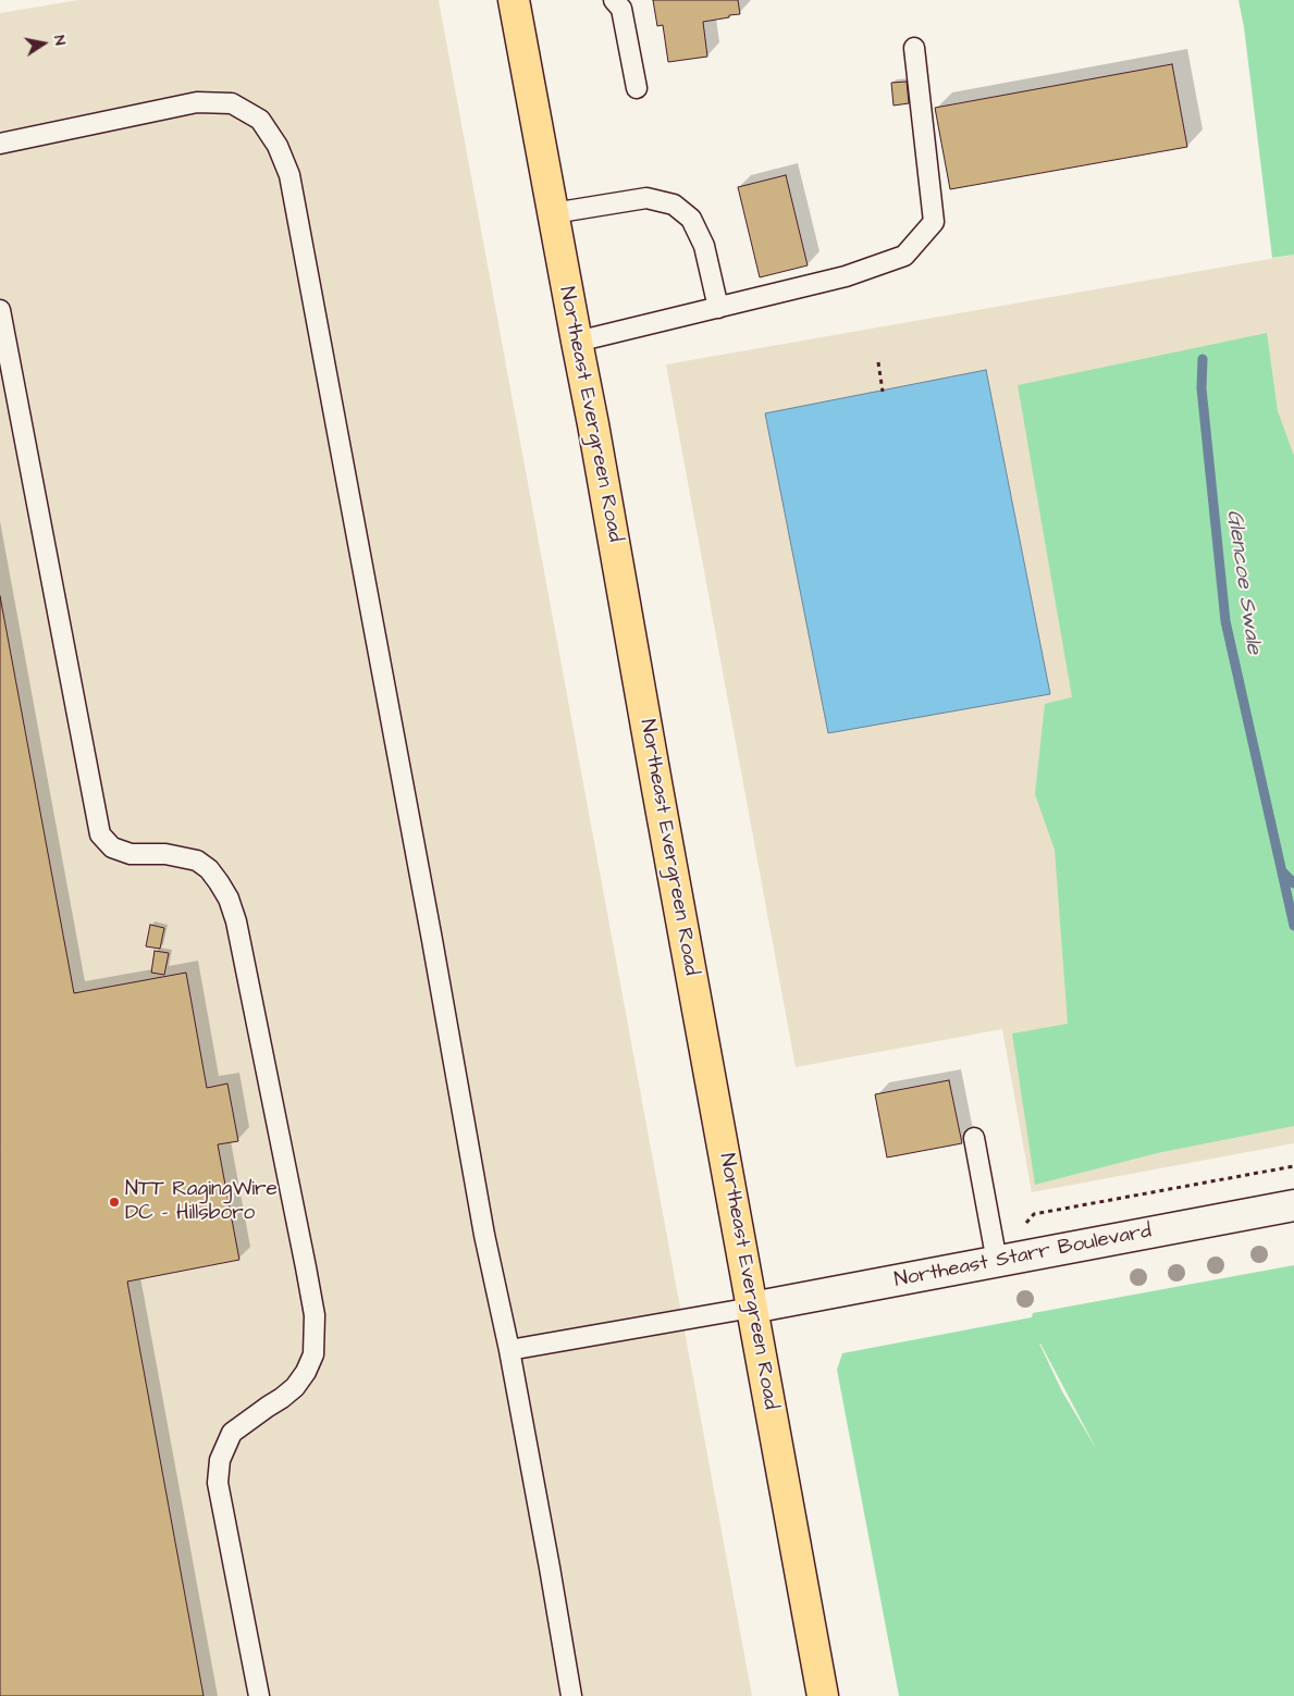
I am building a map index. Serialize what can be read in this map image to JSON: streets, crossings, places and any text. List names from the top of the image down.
{
  "streets": {
    "main road": ["Northeast Evergreen Road"],
    "street": ["Northeast Starr Boulevard"]
  },
  "crossings": [
    ["Northeast Evergreen Road", "Northeast Starr Boulevard"]
  ],
  "water": ["Glencoe Swale"],
  "places": ["NTT RagingWire DC - Hillsboro"],
  "north": "right"
}
